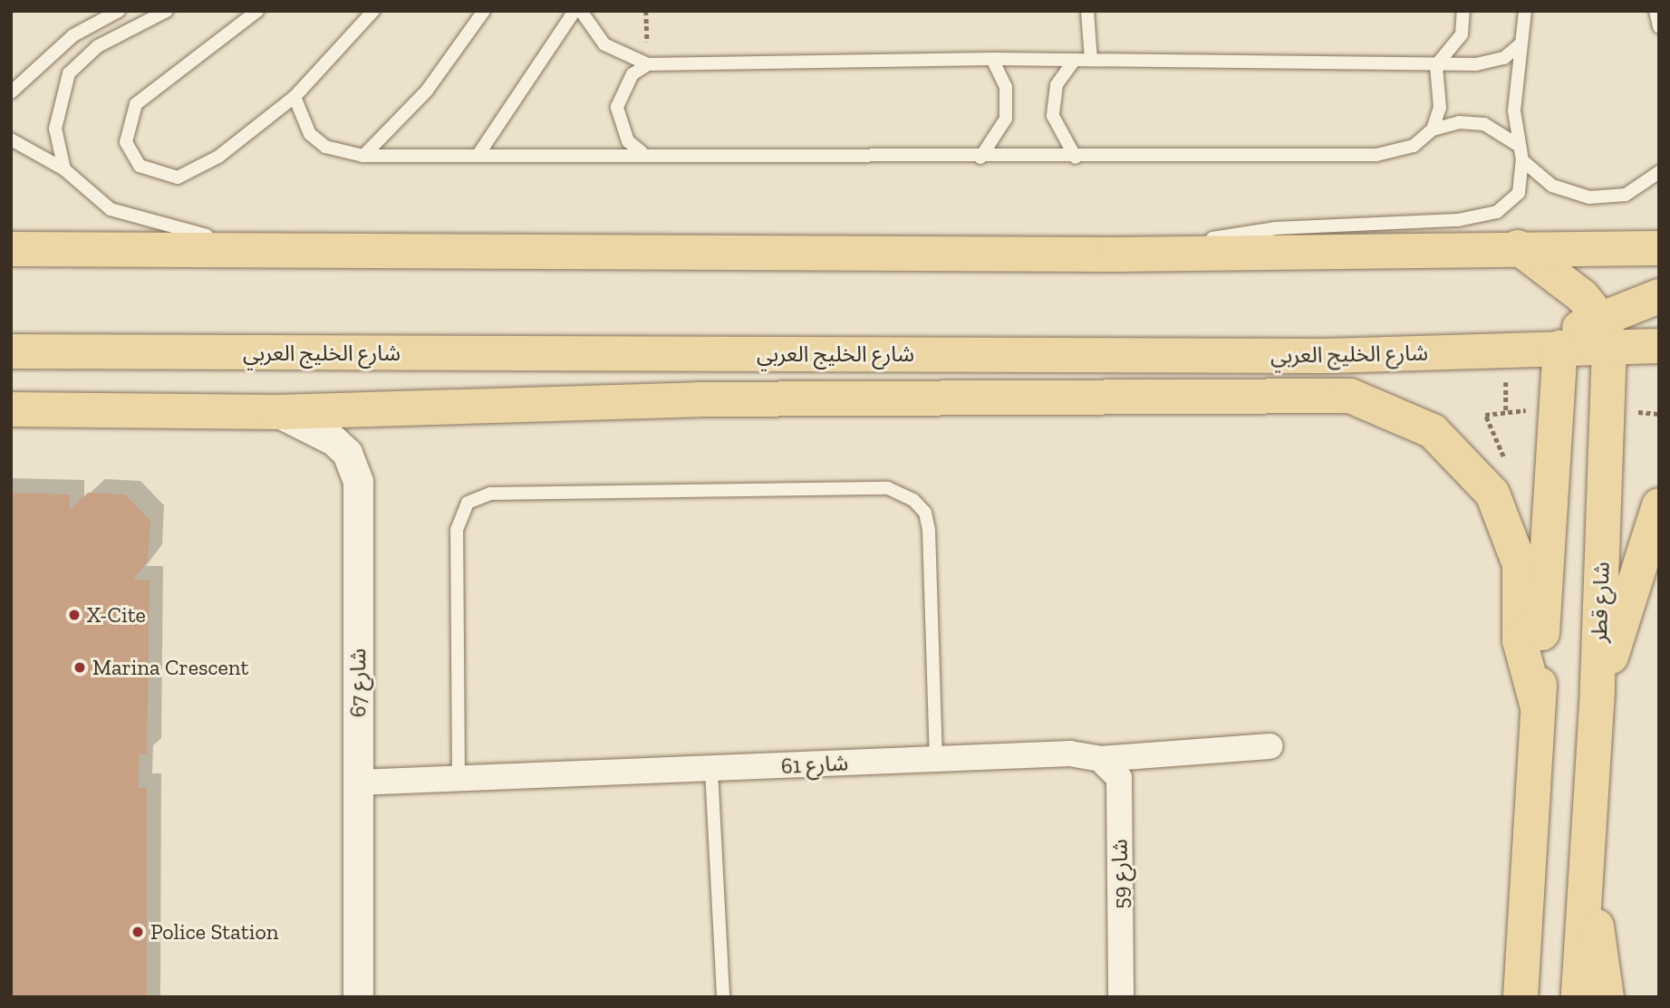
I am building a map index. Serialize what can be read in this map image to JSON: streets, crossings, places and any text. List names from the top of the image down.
{
  "streets": {
    "main road": ["شارع الخليج العربي", "شارع قطر"],
    "street": ["شارع 67", "شارع 61", "شارع 59"]
  },
  "crossings": [
    ["شارع 67", "شارع 61"],
    ["شارع 61", "شارع 59"]
  ],
  "places": ["X-Cite", "Marina Crescent", "Police Station"]
}
